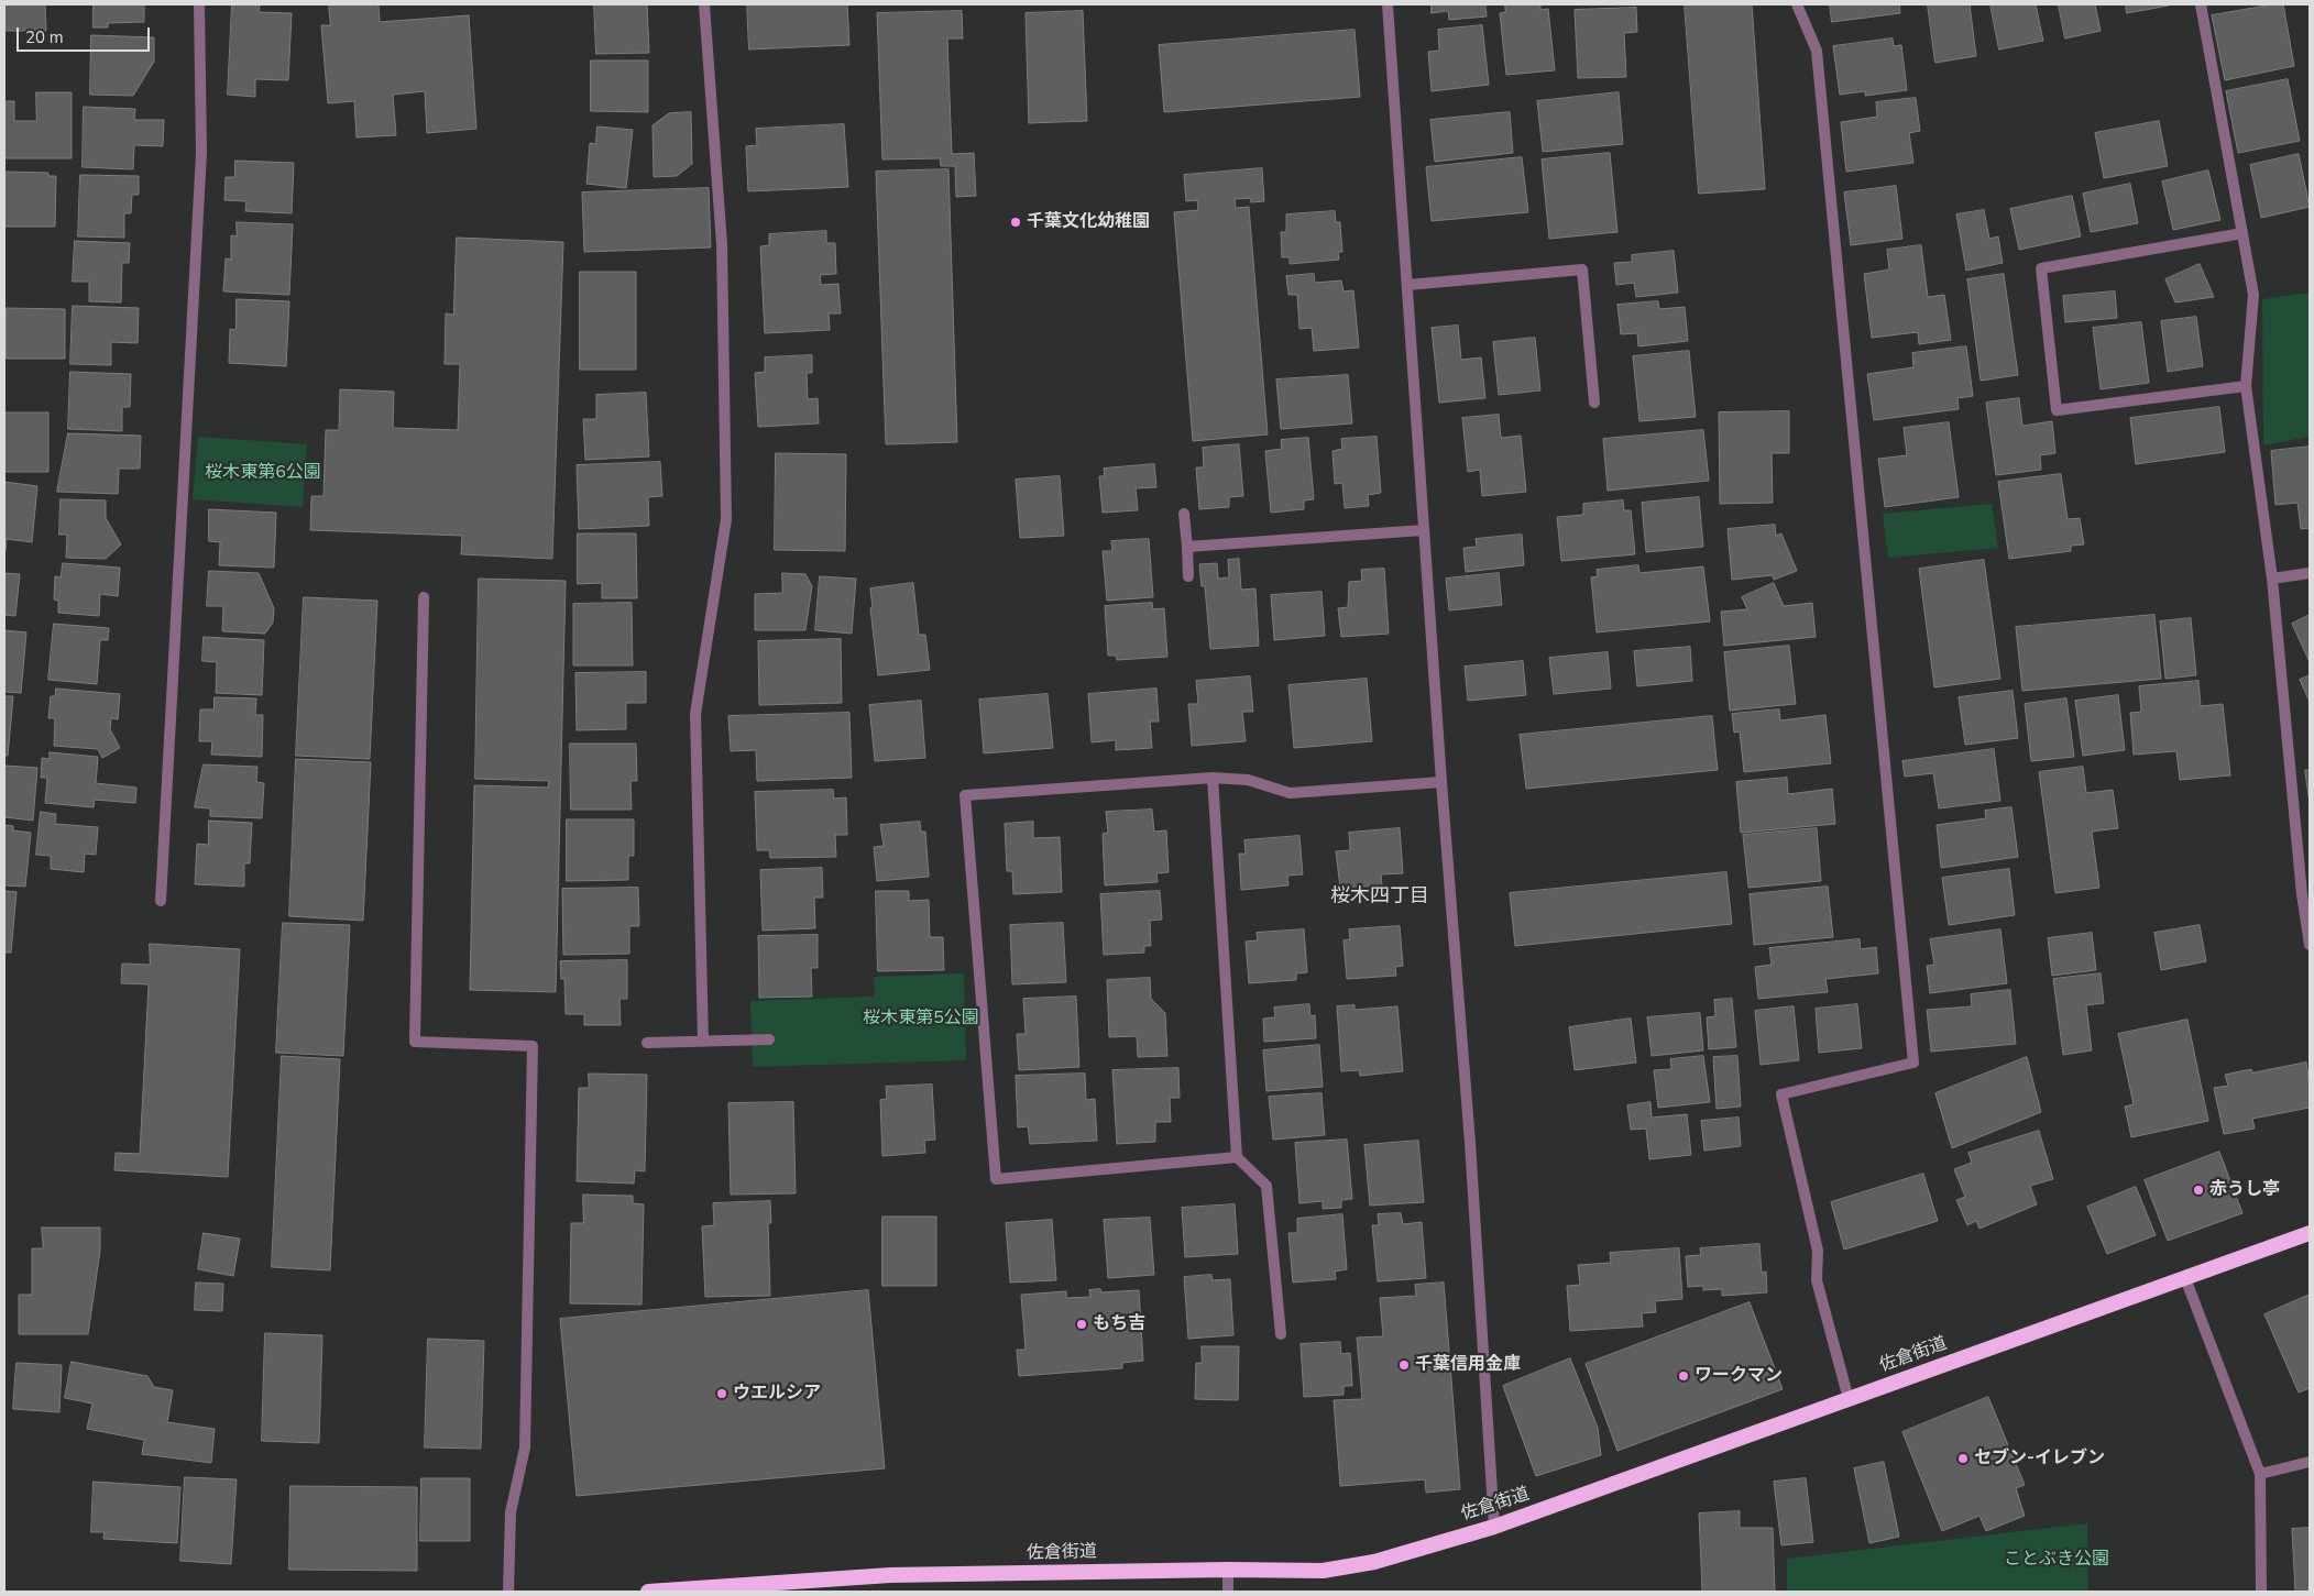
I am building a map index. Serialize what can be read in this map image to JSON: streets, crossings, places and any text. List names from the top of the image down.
{
  "streets": {
    "highway": ["佐倉街道"]
  },
  "districts": ["桜木四丁目"],
  "parks": ["桜木東第6公園", "桜木東第5公園", "ことぶき公園"],
  "places": [
    "千葉文化幼稚園",
    "赤うし亭",
    "もち吉",
    "千葉信用金庫",
    "ワークマン",
    "ウエルシア",
    "セブン-イレブン"
  ],
  "scale_bar": "20 m"
}
